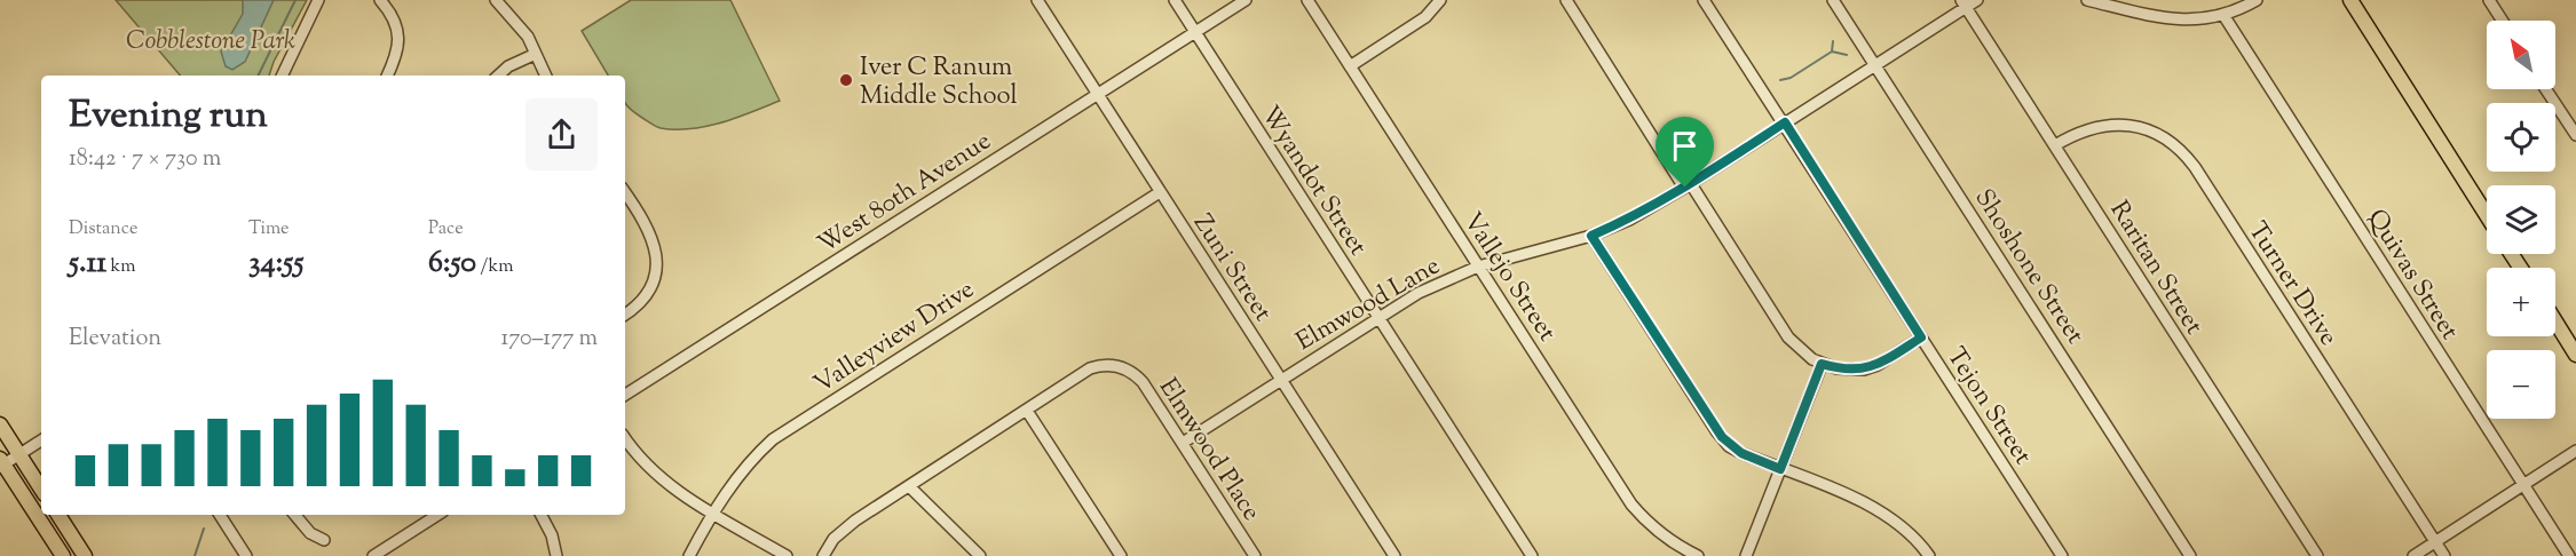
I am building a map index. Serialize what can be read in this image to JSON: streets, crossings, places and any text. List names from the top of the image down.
{
  "streets": {
    "street": [
      "Wyandot Street",
      "West 80th Avenue",
      "Shoshone Street",
      "Zuni Street",
      "Raritan Street",
      "Quivas Street",
      "Vallejo Street",
      "Turner Drive",
      "Elmwood Lane",
      "Valleyview Drive",
      "Tejon Street",
      "Elmwood Place"
    ]
  },
  "crossings": [
    ["Wyandot Street", "West 80th Avenue"],
    ["Wyandot Street", "Elmwood Lane"],
    ["West 80th Avenue", "Zuni Street"],
    ["Shoshone Street", "Elmwood Lane"],
    ["Zuni Street", "Elmwood Lane"],
    ["Zuni Street", "Valleyview Drive"],
    ["Raritan Street", "Turner Drive"],
    ["Raritan Street", "Elmwood Lane"],
    ["Vallejo Street", "Elmwood Lane"],
    ["Elmwood Lane", "Tejon Street"],
    ["Elmwood Lane", "Elmwood Place"]
  ],
  "parks": ["Cobblestone Park"],
  "places": ["Iver C Ranum Middle School"],
  "north": "top left",
  "page": {
    "map_buttons": ["+", "−"],
    "heading": ["Evening run", "18:42 · 7 × 730 m"],
    "stats": [
      ["Distance", "5.11 km"],
      ["Time", "34:55"],
      ["Pace", "6:50 /km"]
    ],
    "chart": ["Elevation", "170–177 m"]
  }
}
